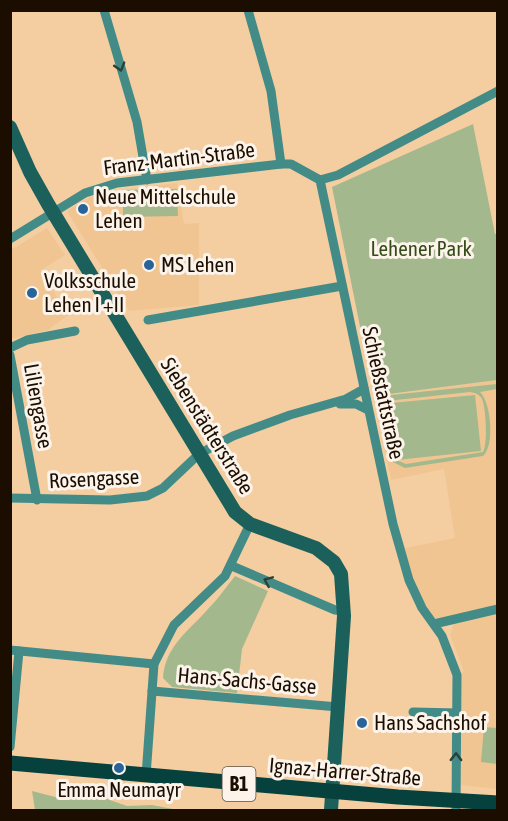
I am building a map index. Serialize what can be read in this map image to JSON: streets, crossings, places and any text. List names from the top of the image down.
{
  "streets": {
    "main road": ["Ignaz-Harrer-Straße", "B1"],
    "street": [
      "Franz-Martin-Straße",
      "Schießstattstraße",
      "Liliengasse",
      "Siebenstädterstraße",
      "Rosengasse",
      "Hans-Sachs-Gasse"
    ]
  },
  "crossings": [
    ["Franz-Martin-Straße", "Siebenstädterstraße"],
    ["Schießstattstraße", "Ignaz-Harrer-Straße"],
    ["Liliengasse", "Rosengasse"],
    ["Siebenstädterstraße", "Rosengasse"],
    ["Siebenstädterstraße", "Hans-Sachs-Gasse"],
    ["Siebenstädterstraße", "Ignaz-Harrer-Straße"]
  ],
  "parks": ["Lehener Park"],
  "places": [
    "Neue Mittelschule Lehen",
    "MS Lehen",
    "Volksschule Lehen I +II",
    "Hans Sachshof",
    "Emma Neumayr"
  ]
}
